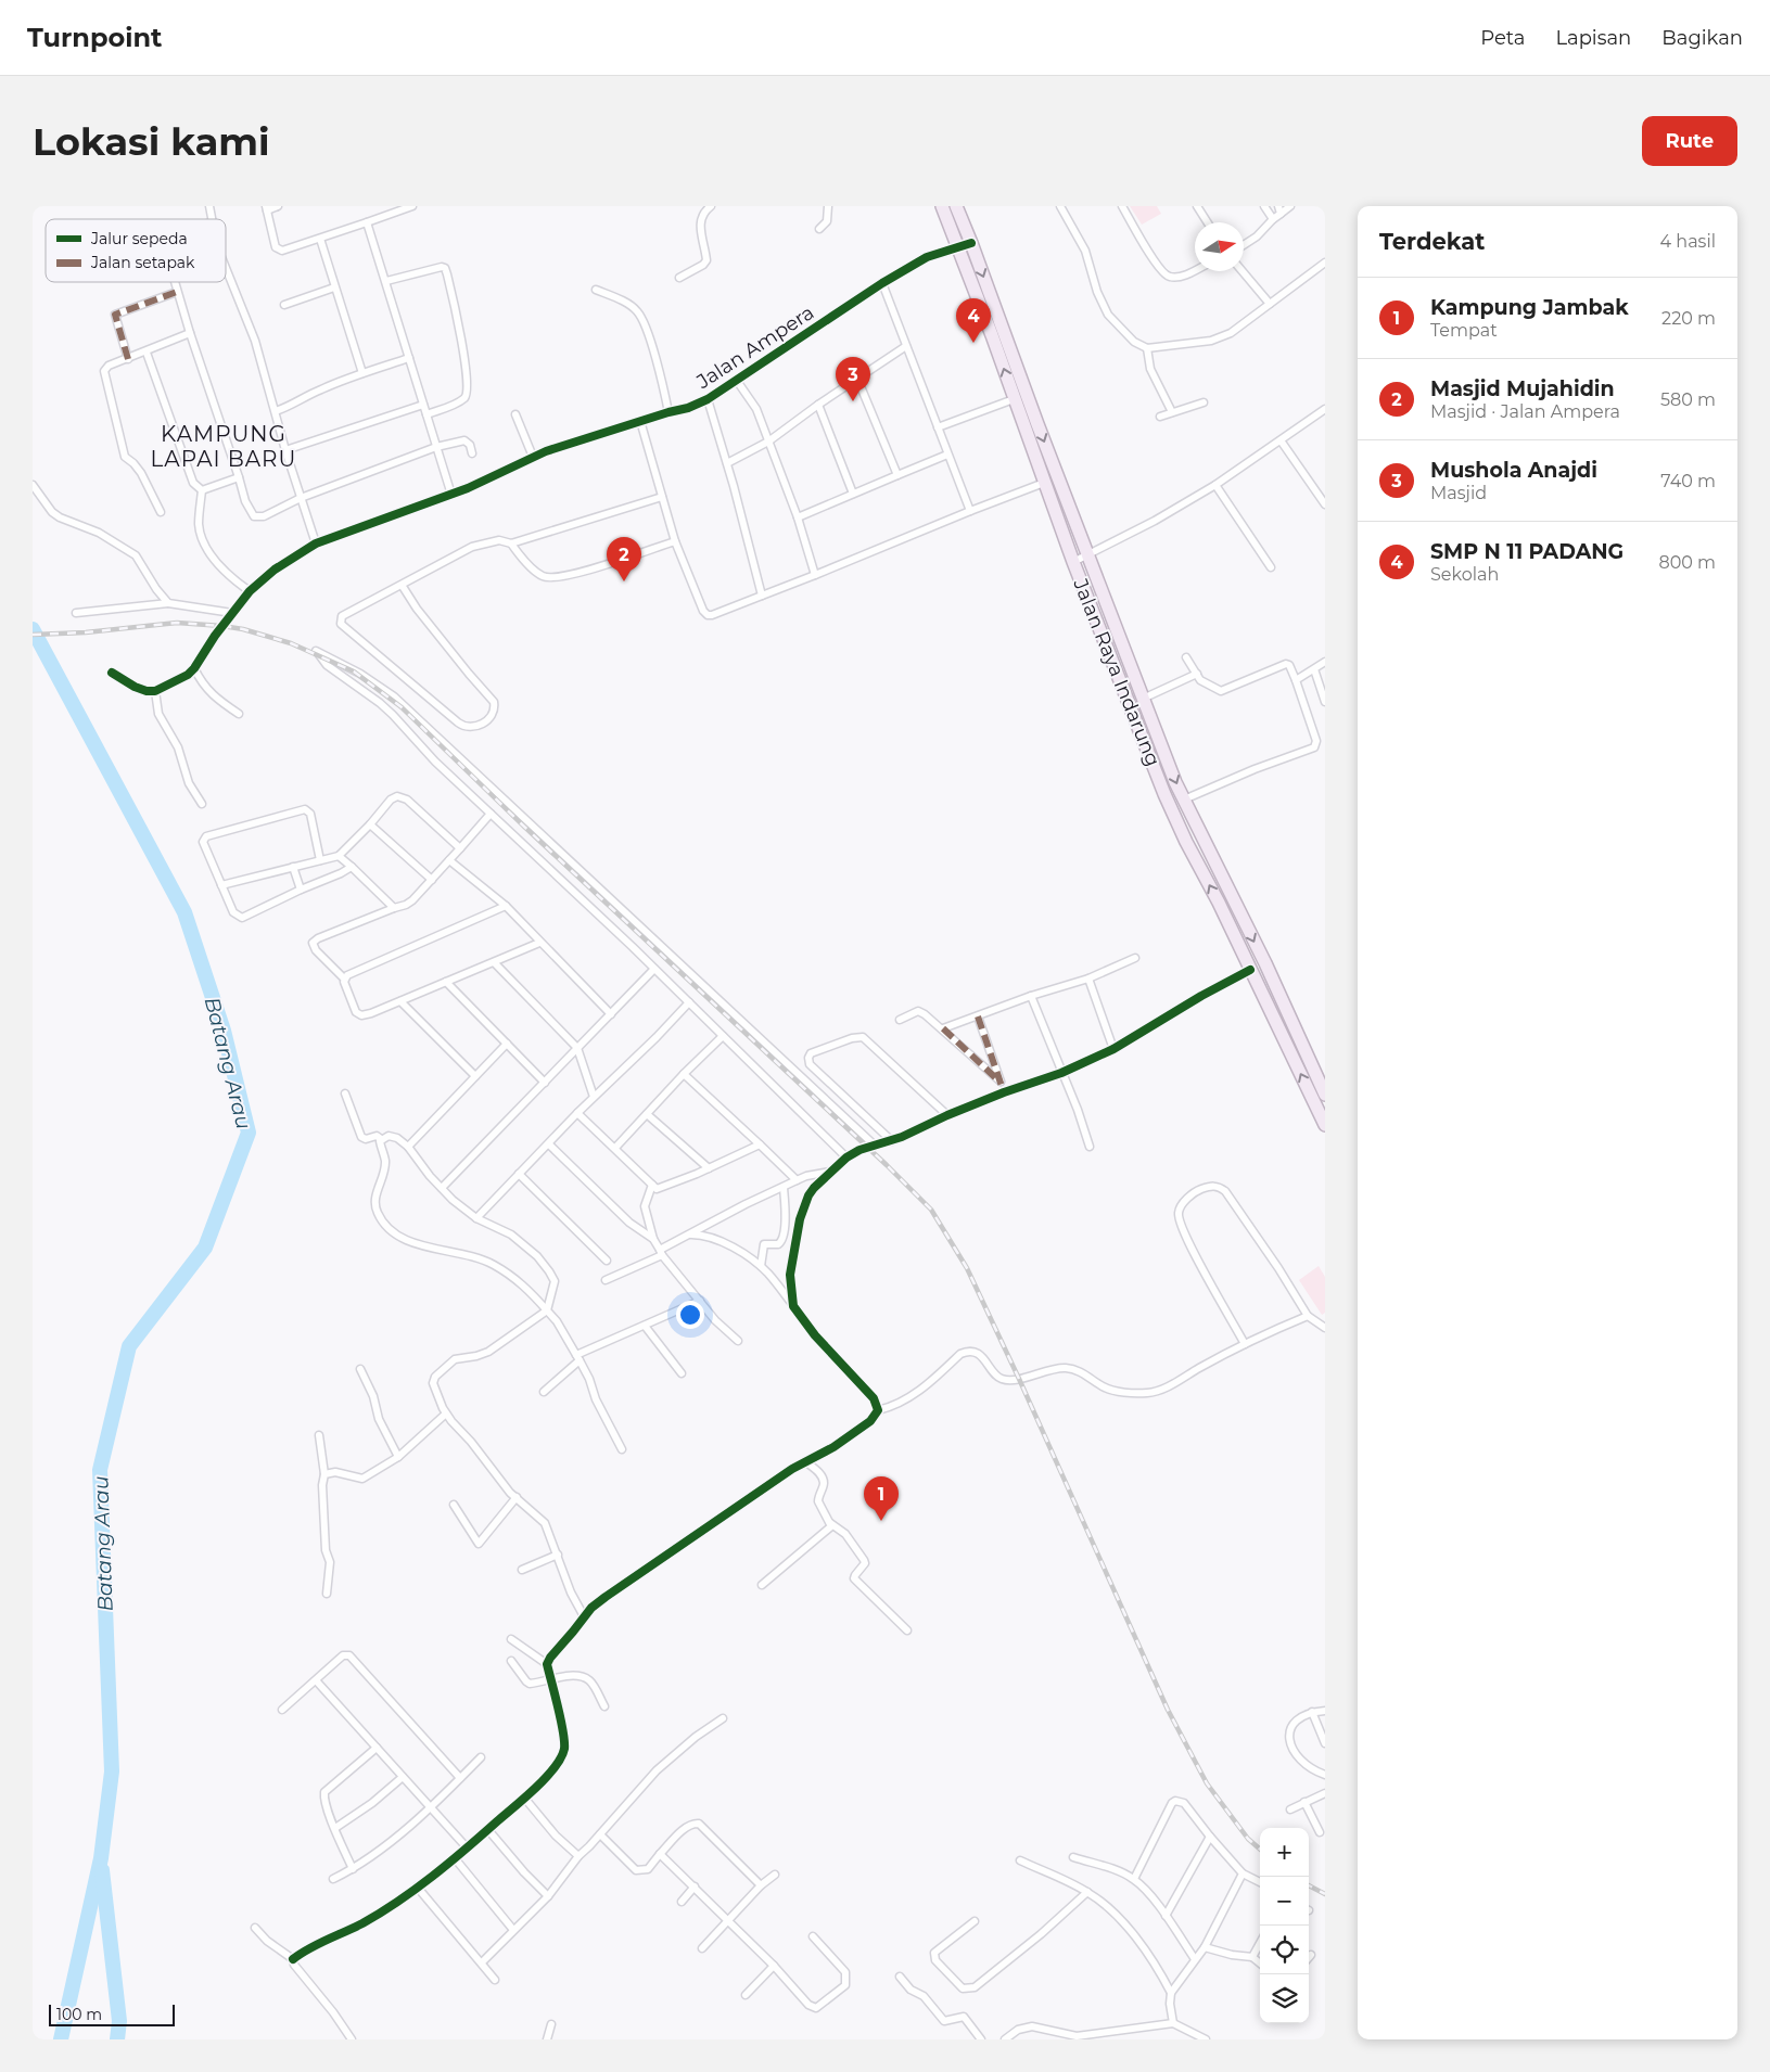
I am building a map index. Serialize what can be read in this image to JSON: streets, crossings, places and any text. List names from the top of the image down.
{
  "streets": {
    "highway": ["Jalan Raya Indarung"],
    "street": ["Jalan Ampera"]
  },
  "crossings": [
    ["Jalan Ampera", "Jalan Raya Indarung"]
  ],
  "districts": ["KAMPUNG LAPAI BARU"],
  "water": ["Batang Arau"],
  "legend": ["Jalur sepeda", "Jalan setapak"],
  "scale_bar": "100 m",
  "north": "right",
  "page": {
    "header": "Turnpoint",
    "nav": ["Peta", "Lapisan", "Bagikan"],
    "buttons": "Rute",
    "title": "Lokasi kami",
    "heading": ["Terdekat", "4 hasil"],
    "list": [
      {
        "mark": "1",
        "name": "Kampung Jambak",
        "note": "Tempat",
        "value": "220 m"
      },
      {
        "mark": "2",
        "name": "Masjid Mujahidin",
        "note": "Masjid · Jalan Ampera",
        "value": "580 m"
      },
      {
        "mark": "3",
        "name": "Mushola Anajdi",
        "note": "Masjid",
        "value": "740 m"
      },
      {
        "mark": "4",
        "name": "SMP N 11 PADANG",
        "note": "Sekolah",
        "value": "800 m"
      }
    ],
    "pins": [
      "4",
      "3",
      "2",
      "1"
    ],
    "map_buttons": ["+", "−"],
    "scale": "100 m"
  }
}
